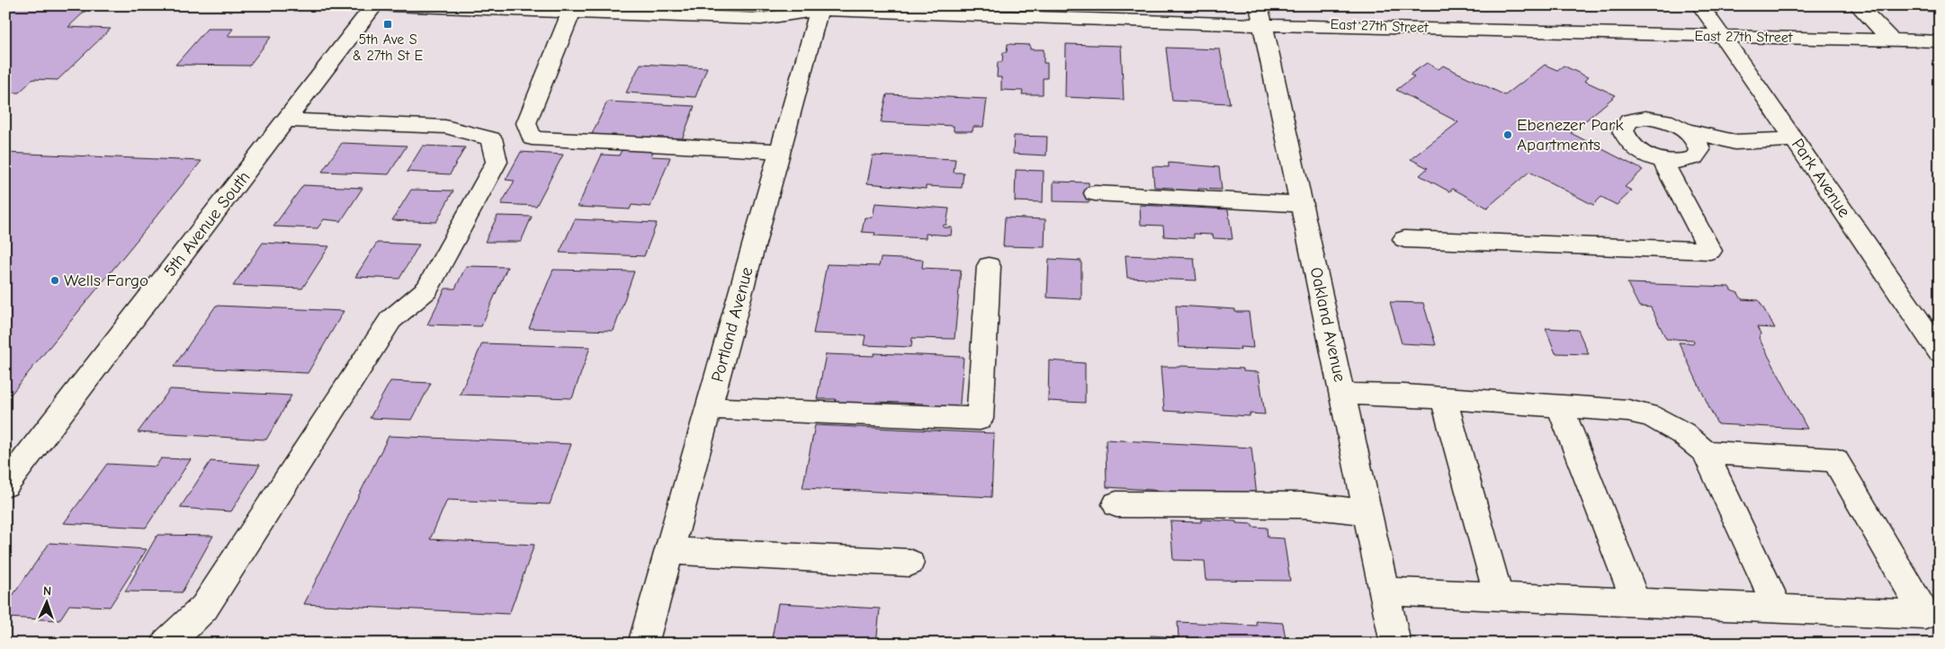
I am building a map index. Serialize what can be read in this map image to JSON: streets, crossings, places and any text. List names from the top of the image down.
{
  "streets": {
    "street": [
      "East 27th Street",
      "Park Avenue",
      "5th Avenue South",
      "Portland Avenue",
      "Oakland Avenue"
    ]
  },
  "crossings": [
    ["East 27th Street", "Park Avenue"],
    ["East 27th Street", "Portland Avenue"],
    ["East 27th Street", "Oakland Avenue"]
  ],
  "places": {
    "transit": ["5th Ave S & 27th St E"],
    "other": ["Ebenezer Park Apartments", "Wells Fargo"]
  },
  "north": "top"
}
